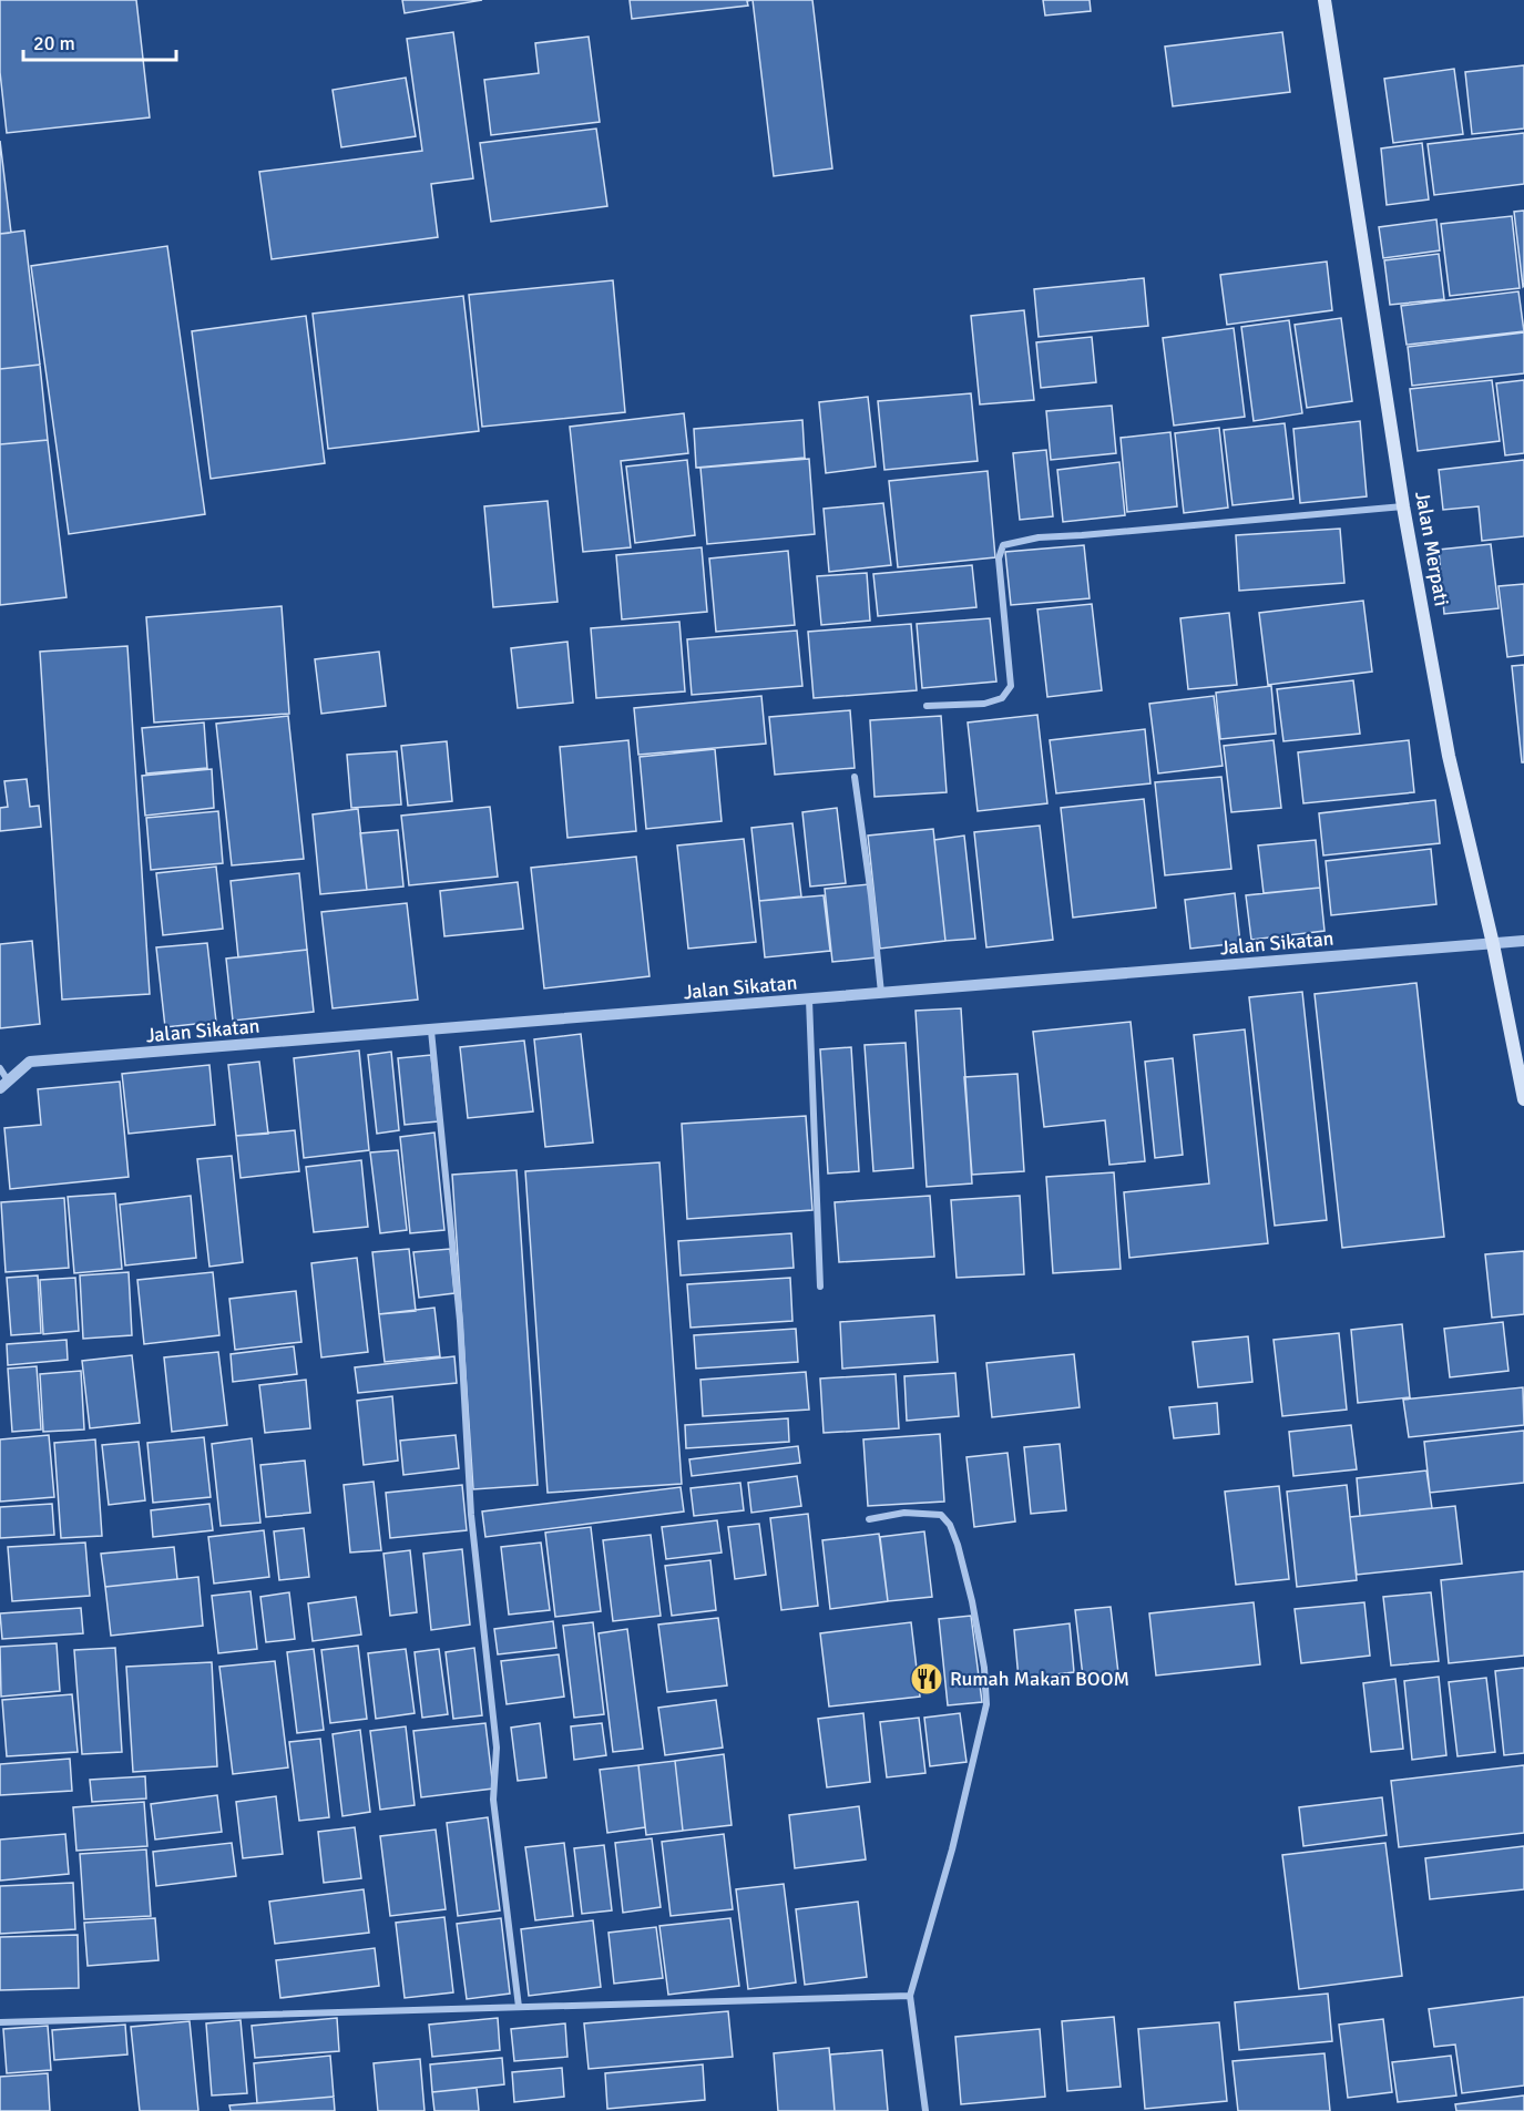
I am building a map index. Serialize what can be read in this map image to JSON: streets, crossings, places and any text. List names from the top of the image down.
{
  "streets": {
    "main road": ["Jalan Merpati"],
    "street": ["Jalan Sikatan"]
  },
  "crossings": [
    ["Jalan Merpati", "Jalan Sikatan"]
  ],
  "places": {
    "restaurant": ["Rumah Makan BOOM"]
  },
  "scale_bar": "20 m"
}
